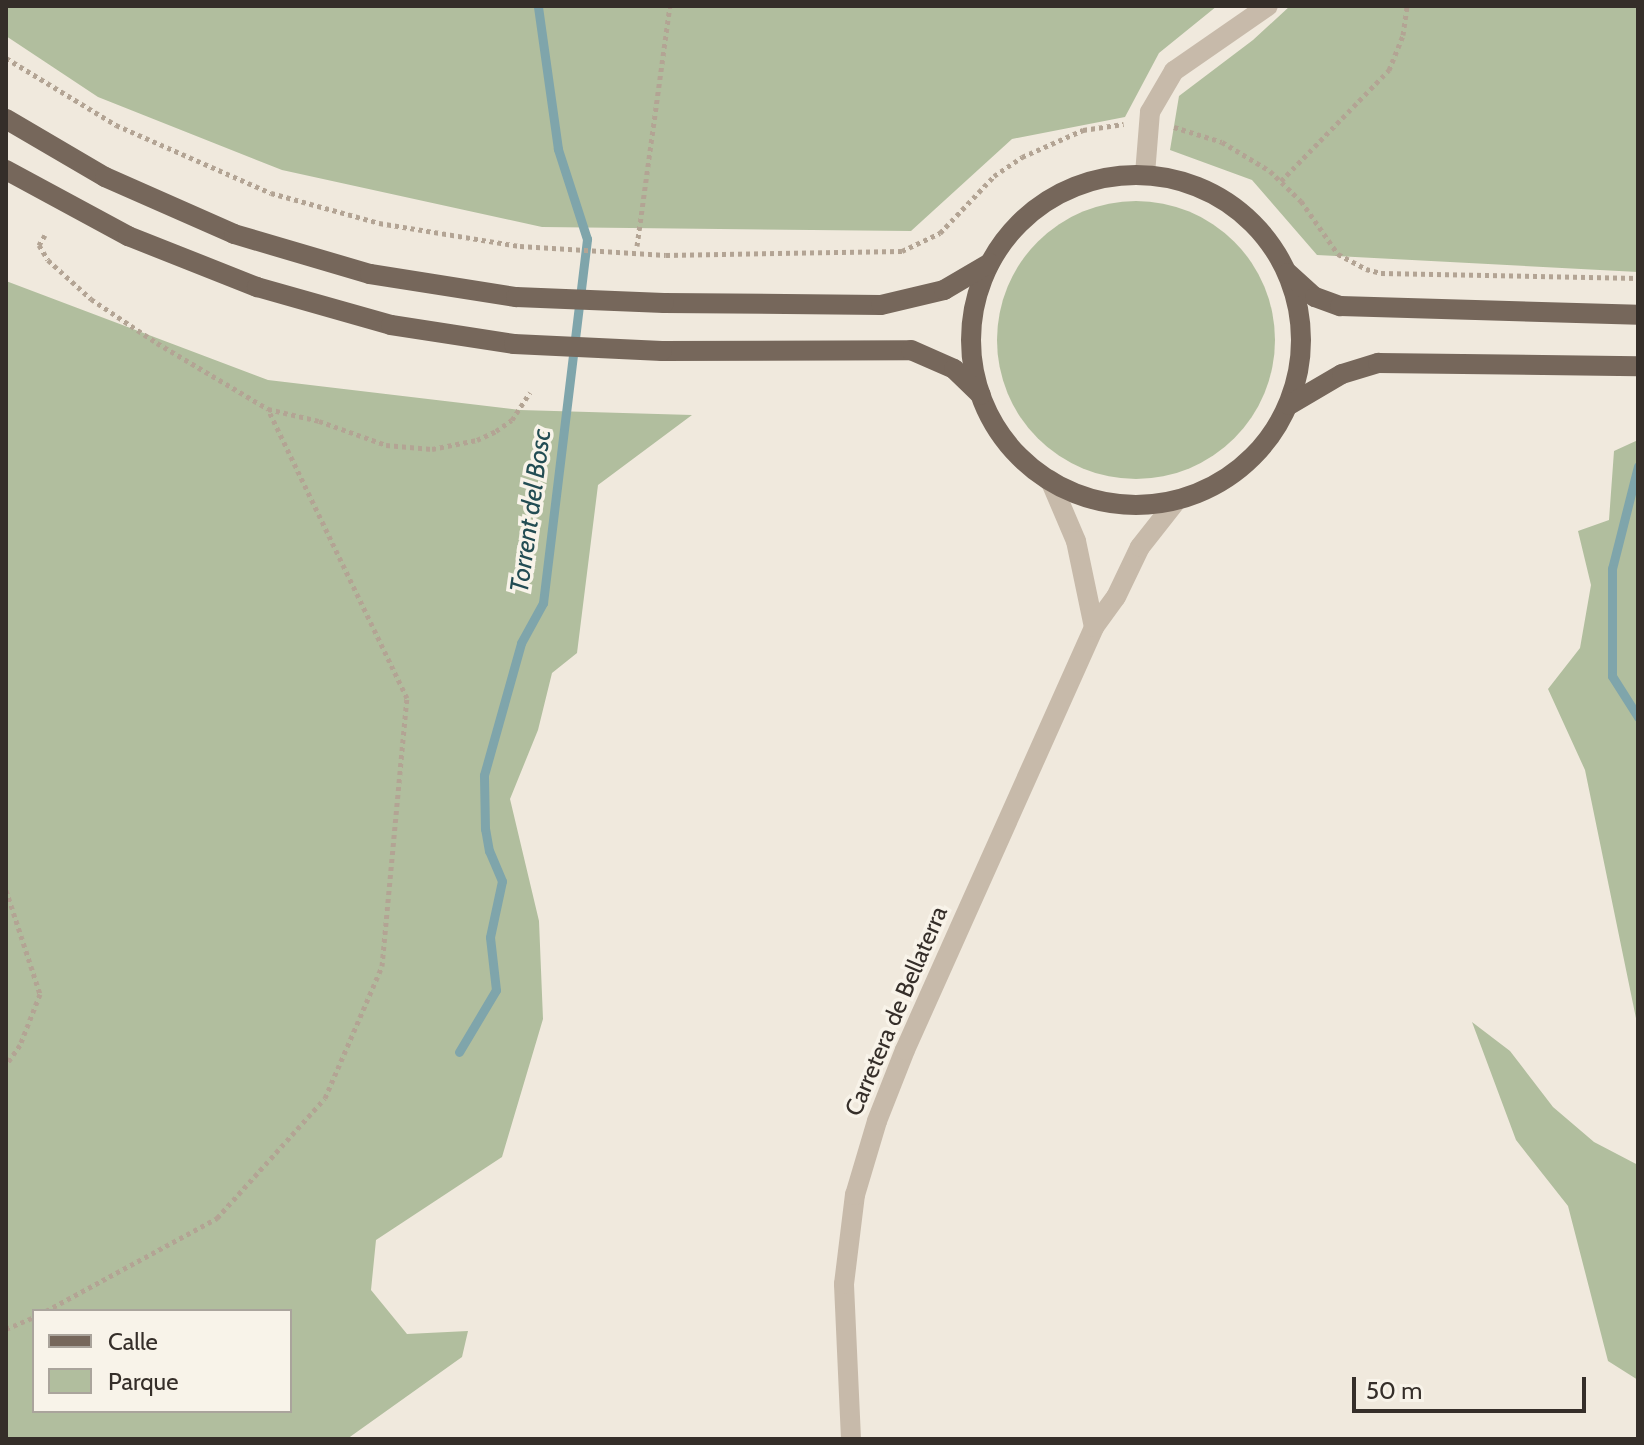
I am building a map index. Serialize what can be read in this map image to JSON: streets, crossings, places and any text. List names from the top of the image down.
{
  "streets": {
    "street": ["Carretera de Bellaterra"]
  },
  "water": ["Torrent del Bosc"],
  "legend": ["Calle", "Parque"],
  "scale_bar": "50 m"
}
